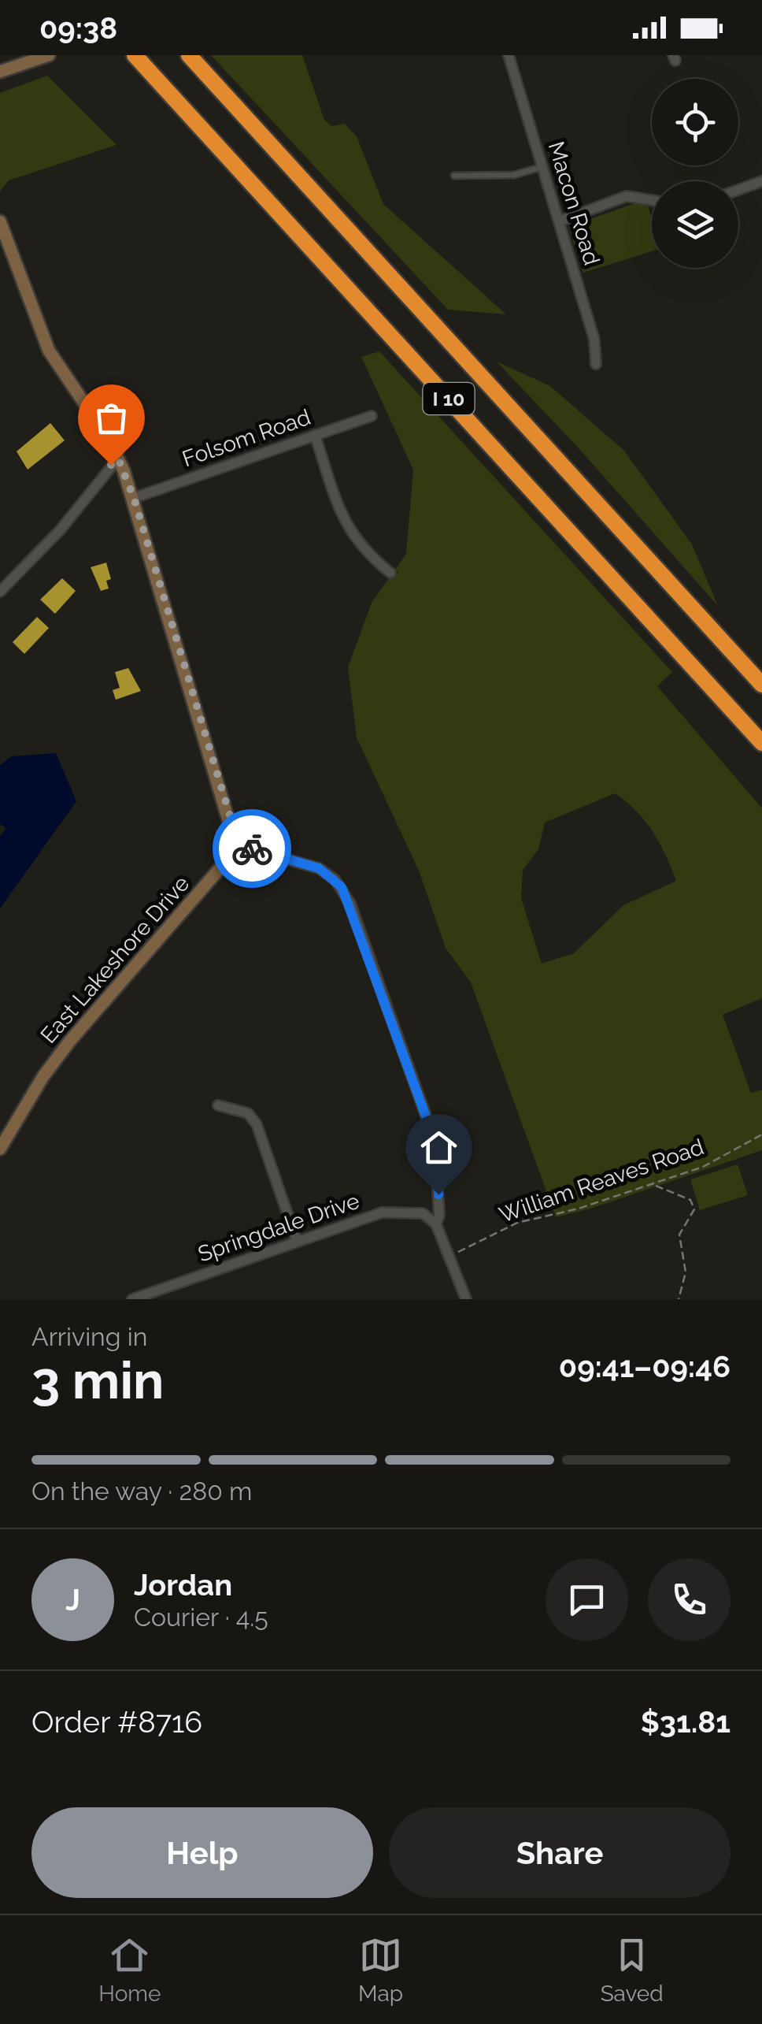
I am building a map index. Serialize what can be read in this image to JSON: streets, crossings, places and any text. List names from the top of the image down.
{
  "streets": {
    "highway": ["I 10"],
    "street": [
      "Macon Road",
      "Folsom Road",
      "East Lakeshore Drive",
      "Springdale Drive"
    ],
    "path": ["William Reaves Road"]
  },
  "page": {
    "status": "09:38",
    "heading": ["3 min", "Arriving in", "09:41–09:46"],
    "panel": [
      "Jordan",
      "Courier · 4.5",
      "Order #8716",
      "$31.81"
    ],
    "bar": "On the way · 280 m",
    "round": "J",
    "buttons": ["Help", "Share"],
    "tabs": ["Home", "Map", "Saved"]
  }
}
